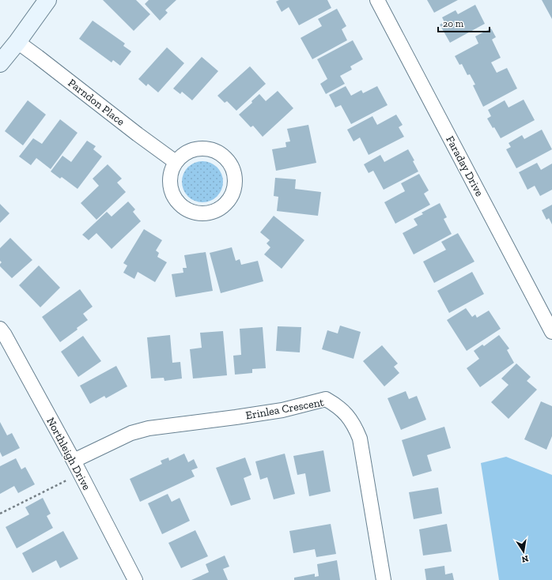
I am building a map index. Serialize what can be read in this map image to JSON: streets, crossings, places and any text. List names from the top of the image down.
{
  "streets": {
    "street": [
      "Parndon Place",
      "Faraday Drive",
      "Erinlea Crescent",
      "Northleigh Drive"
    ]
  },
  "crossings": [
    ["Erinlea Crescent", "Northleigh Drive"]
  ],
  "scale_bar": "20 m",
  "north": "bottom"
}
